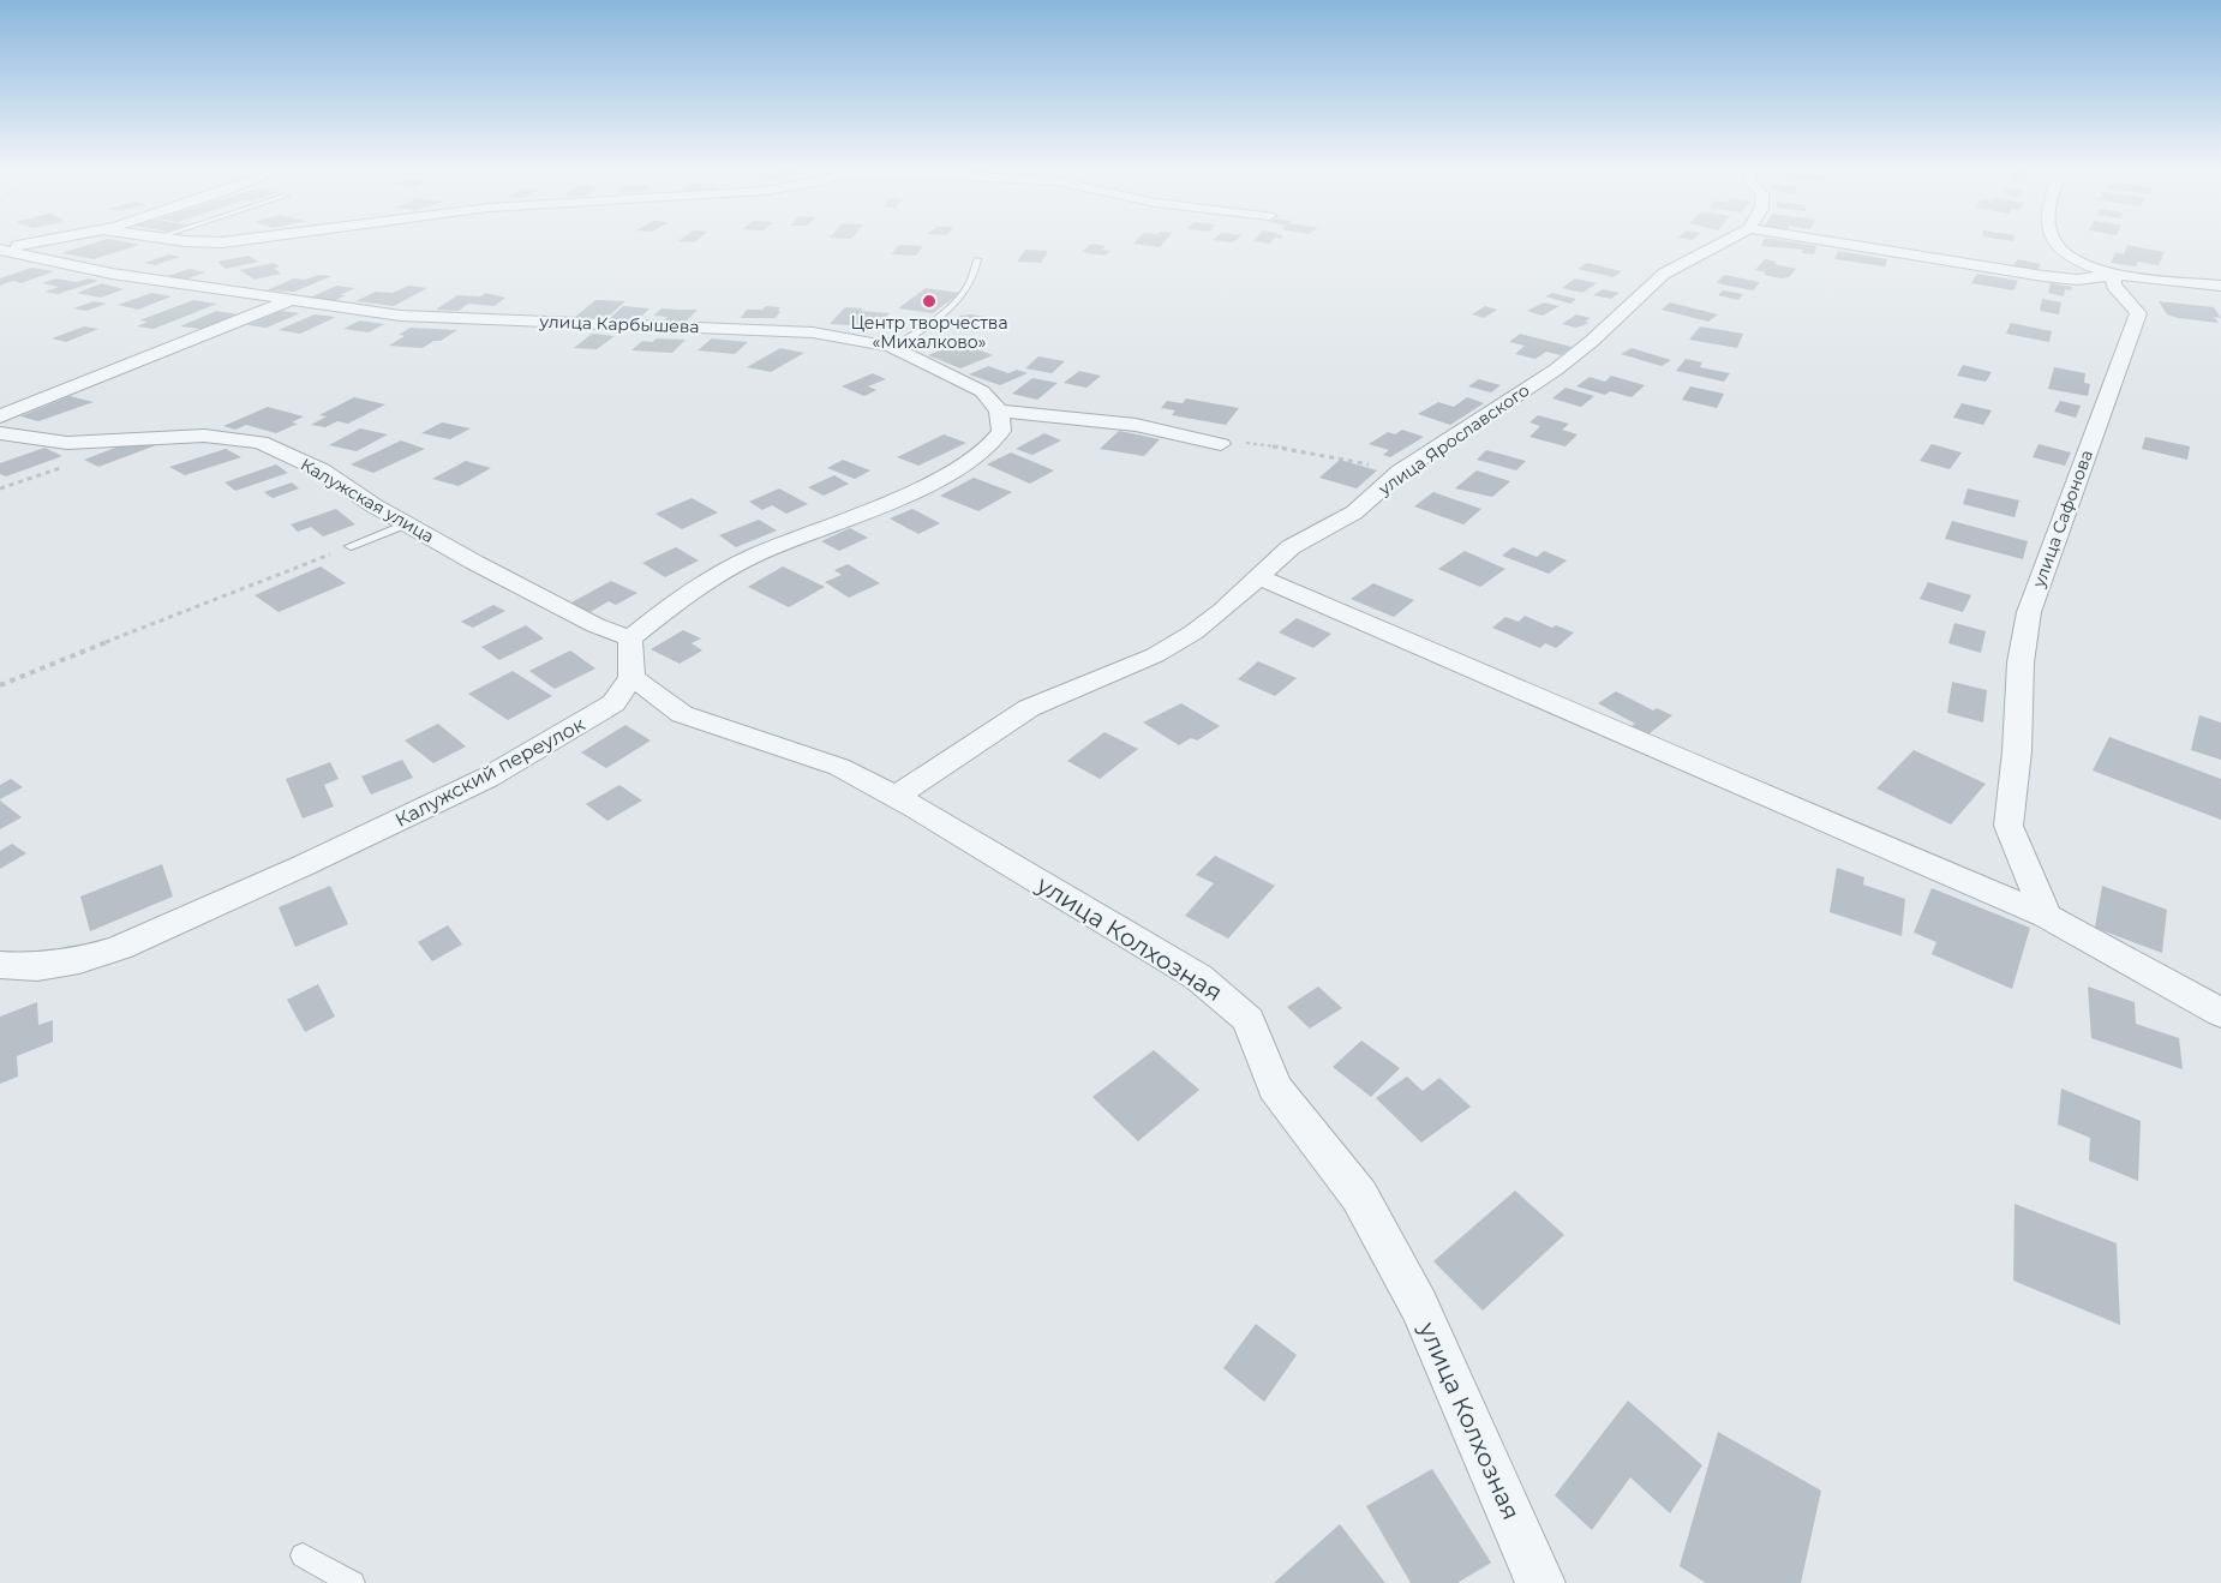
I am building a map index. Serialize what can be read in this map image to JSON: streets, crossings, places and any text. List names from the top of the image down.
{
  "streets": {
    "street": [
      "улица Карбышева",
      "улица Ярославского",
      "Калужская улица",
      "улица Сафонова",
      "Калужский переулок",
      "улица Колхозная"
    ]
  },
  "crossings": [
    ["улица Ярославского", "улица Колхозная"],
    ["Калужский переулок", "улица Колхозная"]
  ],
  "places": ["Центр творчества «Михалково»"]
}
